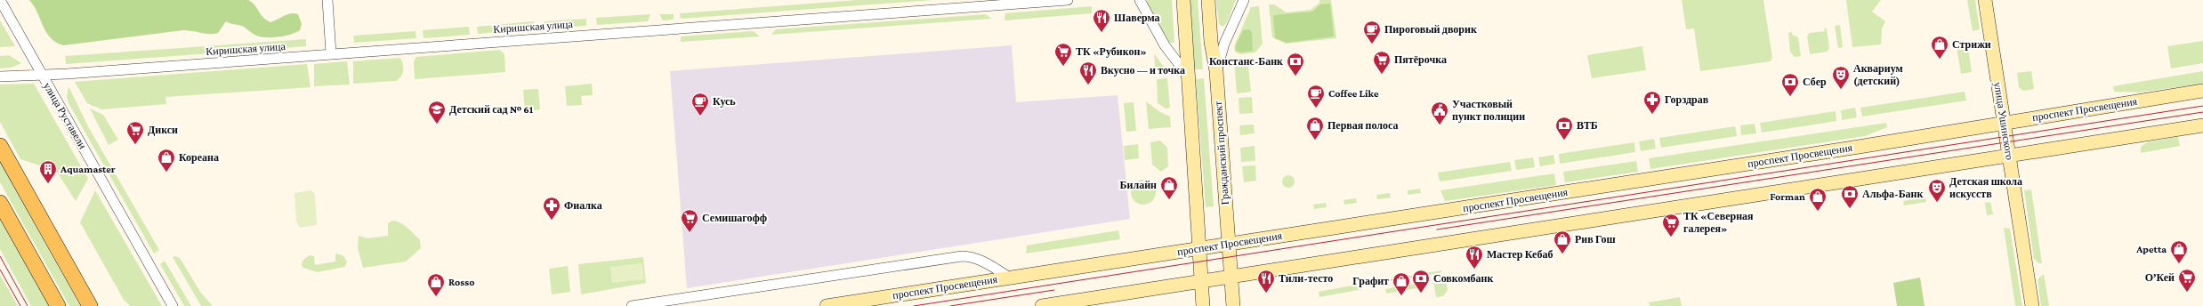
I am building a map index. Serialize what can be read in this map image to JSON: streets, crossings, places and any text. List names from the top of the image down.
{
  "streets": {
    "main road": ["проспект Просвещения", "улица Ушинского", "Гражданский проспект"],
    "street": ["Киришская улица", "улица Руставели"]
  },
  "crossings": [
    ["Киришская улица", "улица Руставели"],
    ["проспект Просвещения", "улица Ушинского"],
    ["проспект Просвещения", "Гражданский проспект"]
  ],
  "places": {
    "restaurant": [
      "Шаверма",
      "Вкусно — и точка",
      "Мастер Кебаб",
      "Тили-тесто"
    ],
    "cafe": ["Пироговый дворик", "Coffee Like", "Кусь"],
    "shop": [
      "Стрижи",
      "Первая полоса",
      "Кореана",
      "Билайн",
      "Forman",
      "Рив Гош",
      "Apetta",
      "Графит",
      "Rosso"
    ],
    "supermarket": [
      "ТК «Рубикон»",
      "Пятёрочка",
      "Дикси",
      "Семишагофф",
      "ТК «Северная галерея»",
      "О’Кей"
    ],
    "bank": [
      "Констанс-Банк",
      "Сбер",
      "ВТБ",
      "Альфа-Банк",
      "Совкомбанк"
    ],
    "theatre": ["Аквариум (детский)", "Детская школа искусств"],
    "pharmacy": ["Горздрав", "Фиалка"],
    "school or university": ["Детский сад № 61"],
    "public building": ["Участковый пункт полиции"],
    "building": ["Aquamaster"]
  }
}
